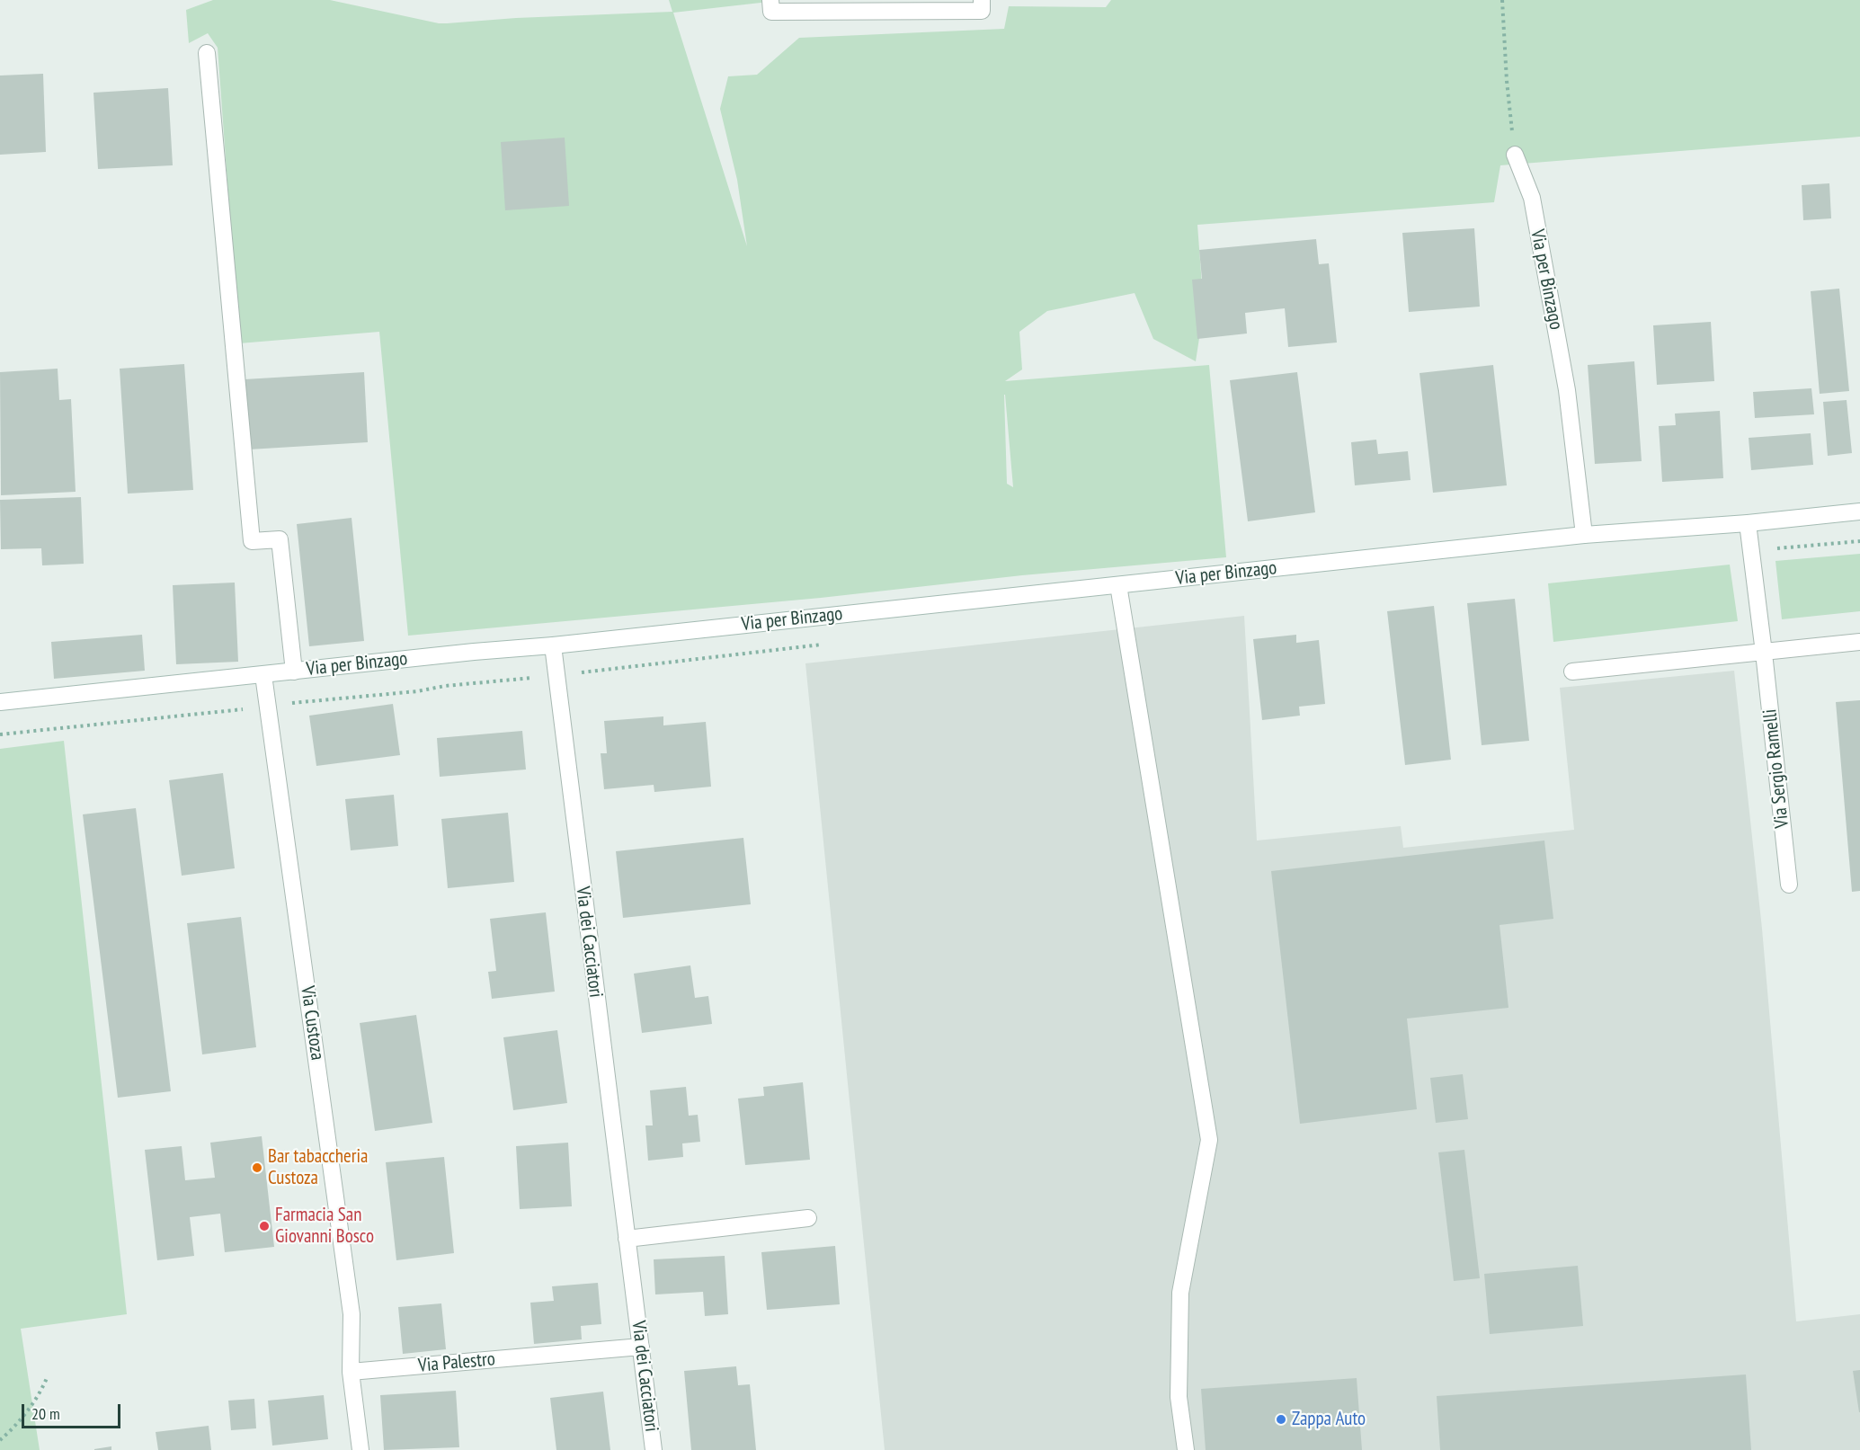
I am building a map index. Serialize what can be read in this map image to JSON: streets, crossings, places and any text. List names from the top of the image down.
{
  "streets": {
    "street": [
      "Via per Binzago",
      "Via Sergio Ramelli",
      "Via dei Cacciatori",
      "Via Custoza",
      "Via Palestro"
    ]
  },
  "crossings": [
    ["Via per Binzago", "Via Sergio Ramelli"],
    ["Via per Binzago", "Via dei Cacciatori"],
    ["Via per Binzago", "Via Custoza"],
    ["Via dei Cacciatori", "Via Palestro"],
    ["Via Custoza", "Via Palestro"]
  ],
  "places": ["Bar tabaccheria Custoza", "Farmacia San Giovanni Bosco", "Zappa Auto"],
  "scale_bar": "20 m"
}
